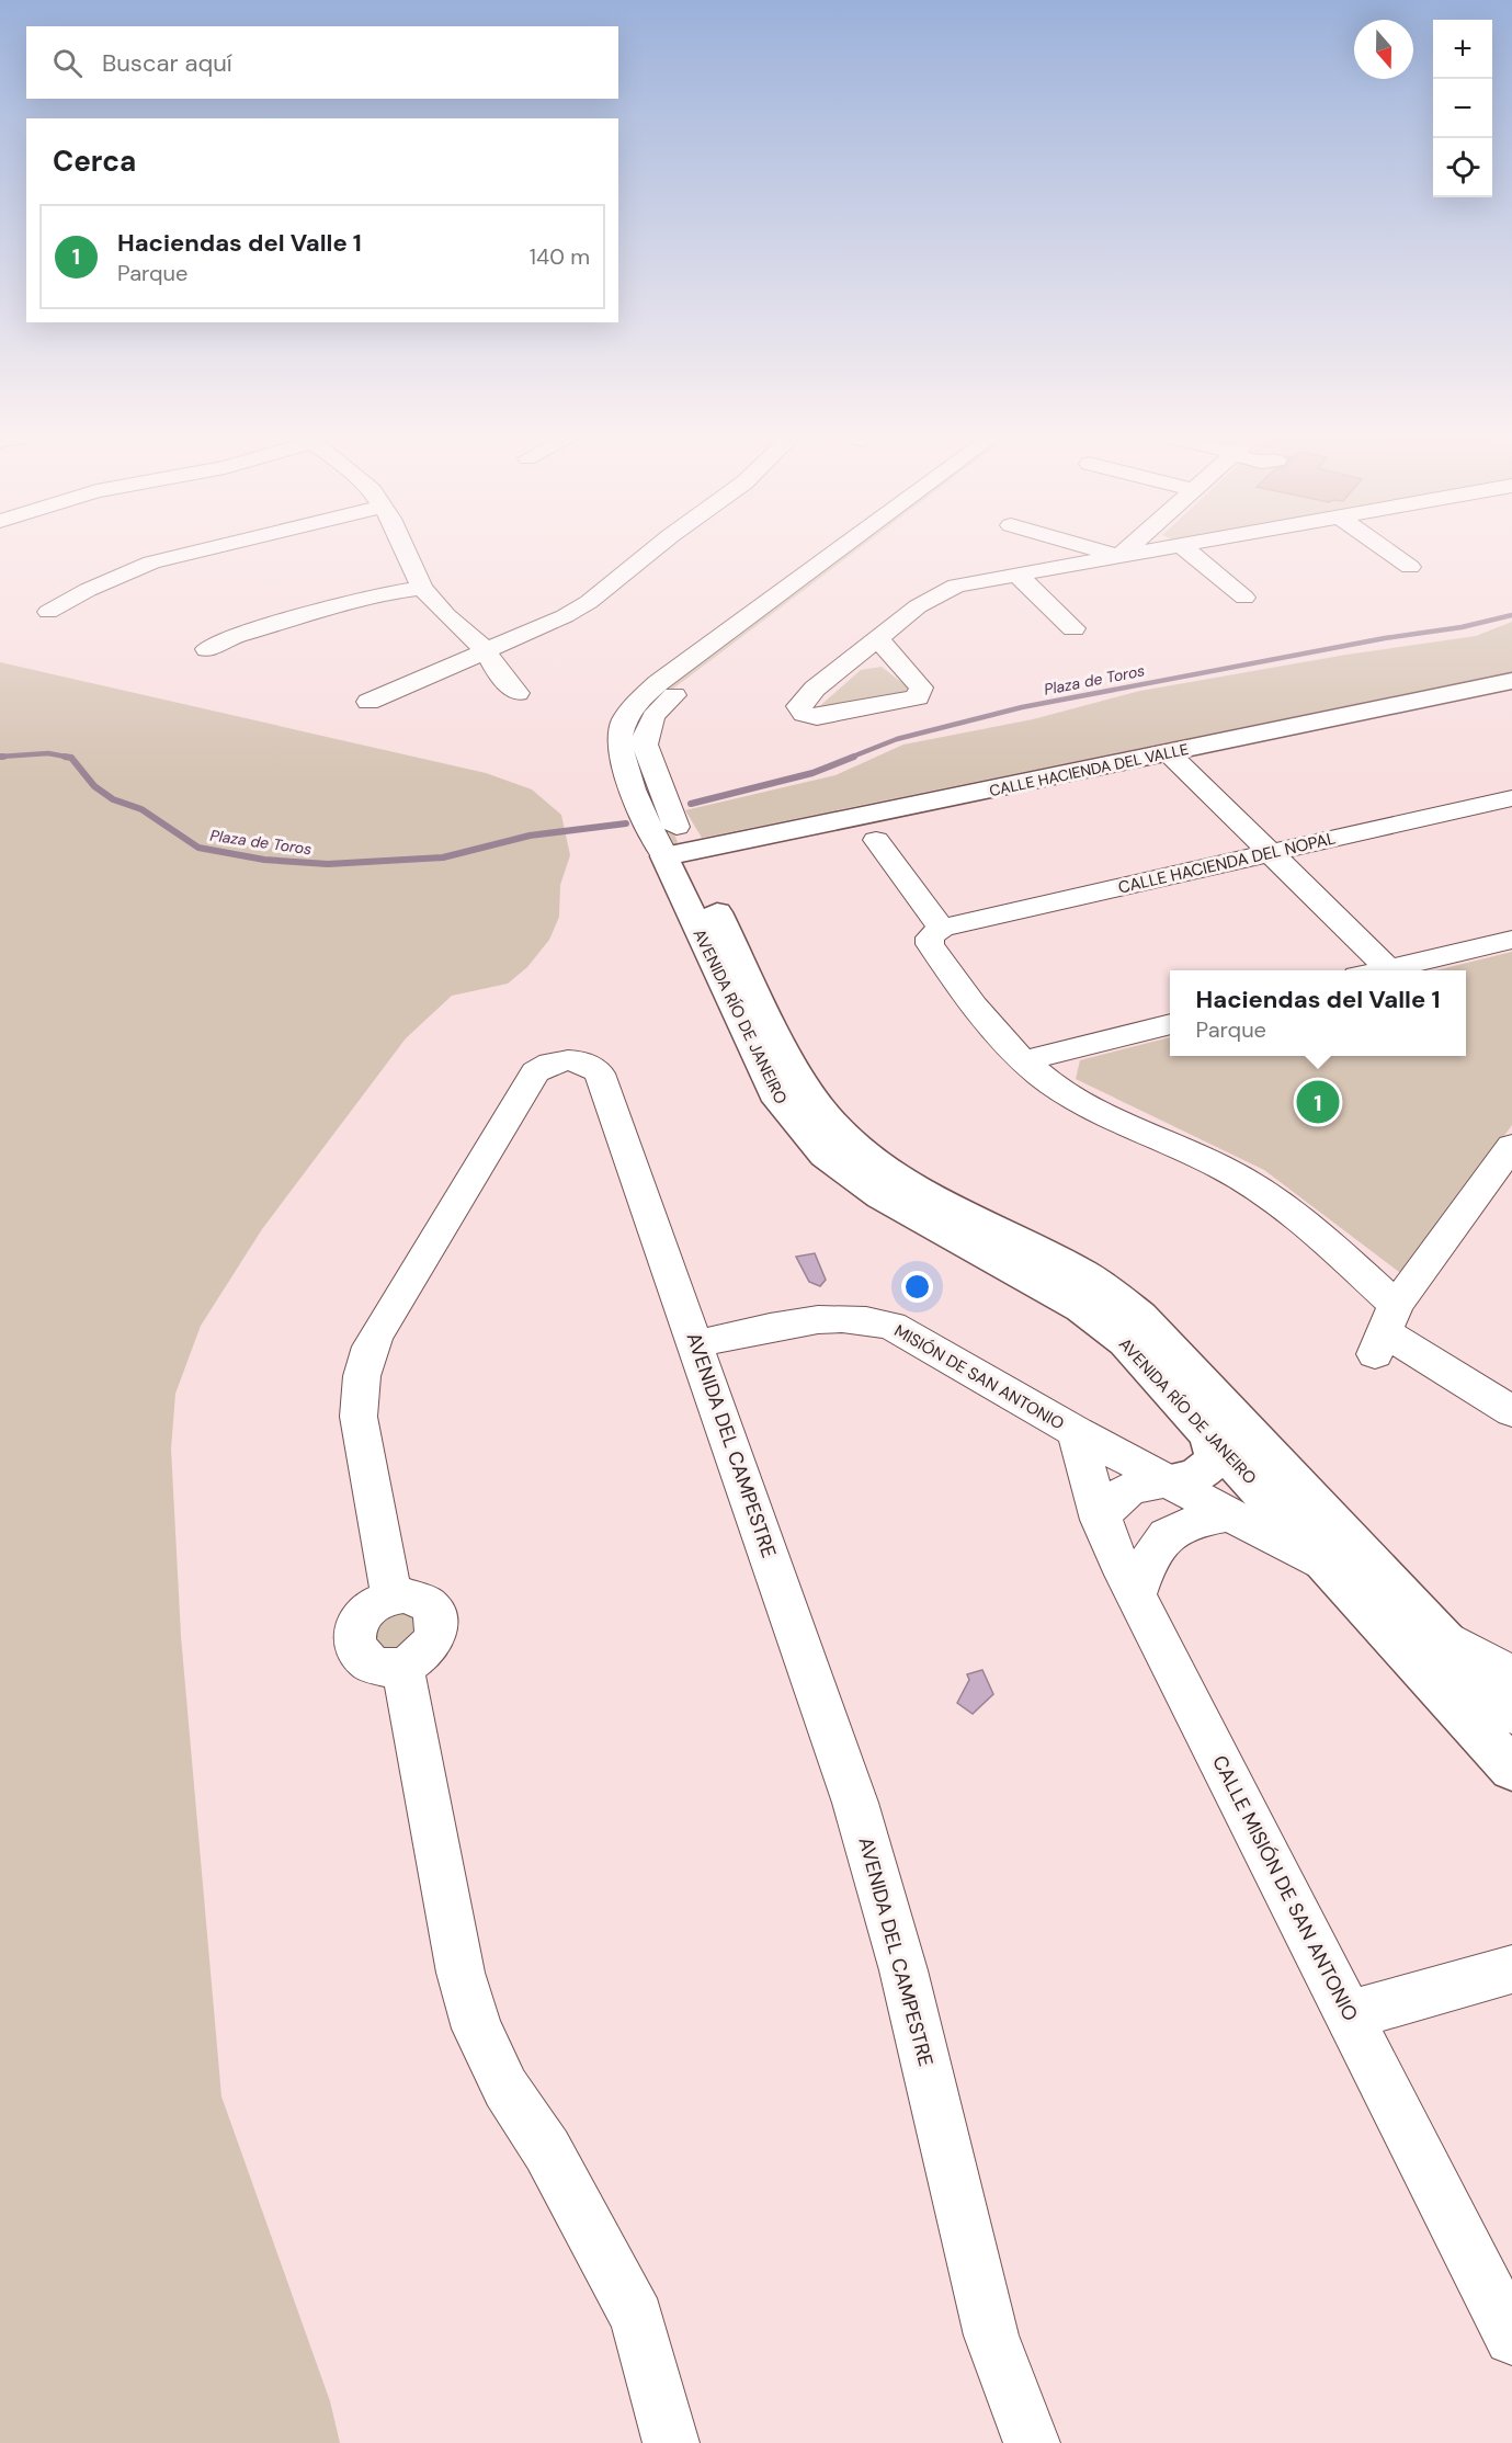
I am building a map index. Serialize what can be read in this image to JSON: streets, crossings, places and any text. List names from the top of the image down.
{
  "streets": {
    "main road": ["CALLE HACIENDA DEL VALLE", "AVENIDA RÍO DE JANEIRO"],
    "street": [
      "CALLE HACIENDA DEL NOPAL",
      "MISIÓN DE SAN ANTONIO",
      "AVENIDA DEL CAMPESTRE",
      "CALLE MISIÓN DE SAN ANTONIO"
    ]
  },
  "crossings": [
    ["CALLE HACIENDA DEL VALLE", "AVENIDA RÍO DE JANEIRO"],
    ["MISIÓN DE SAN ANTONIO", "AVENIDA DEL CAMPESTRE"],
    ["MISIÓN DE SAN ANTONIO", "CALLE MISIÓN DE SAN ANTONIO"]
  ],
  "water": ["Plaza de Toros"],
  "north": "bottom",
  "page": {
    "map_buttons": ["+", "−"],
    "search": "Buscar aquí",
    "heading": "Cerca",
    "list": [
      {
        "mark": "1",
        "name": "Haciendas del Valle 1",
        "note": "Parque",
        "value": "140 m"
      }
    ],
    "popup": ["Haciendas del Valle 1", "Parque"],
    "pins": "1"
  }
}
